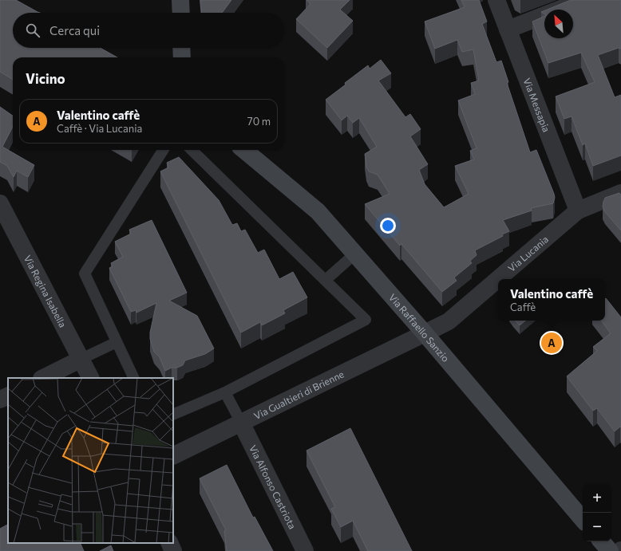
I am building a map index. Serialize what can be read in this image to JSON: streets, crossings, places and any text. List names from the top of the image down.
{
  "streets": {
    "street": [
      "Via Messapia",
      "Via Lucania",
      "Via Regina Isabella",
      "Via Raffaello Sanzio",
      "Via Gualtieri di Brienne",
      "Via Alfonso Castriota"
    ]
  },
  "crossings": [
    ["Via Messapia", "Via Lucania"],
    ["Via Lucania", "Via Raffaello Sanzio"],
    ["Via Lucania", "Via Gualtieri di Brienne"],
    ["Via Raffaello Sanzio", "Via Gualtieri di Brienne"],
    ["Via Gualtieri di Brienne", "Via Alfonso Castriota"]
  ],
  "north": "top left",
  "page": {
    "search": "Cerca qui",
    "heading": "Vicino",
    "list": [
      {
        "mark": "A",
        "name": "Valentino caffè",
        "note": "Caffè · Via Lucania",
        "value": "70 m"
      }
    ],
    "popup": ["Valentino caffè", "Caffè"],
    "pins": "A",
    "map_buttons": ["+", "−"]
  }
}
